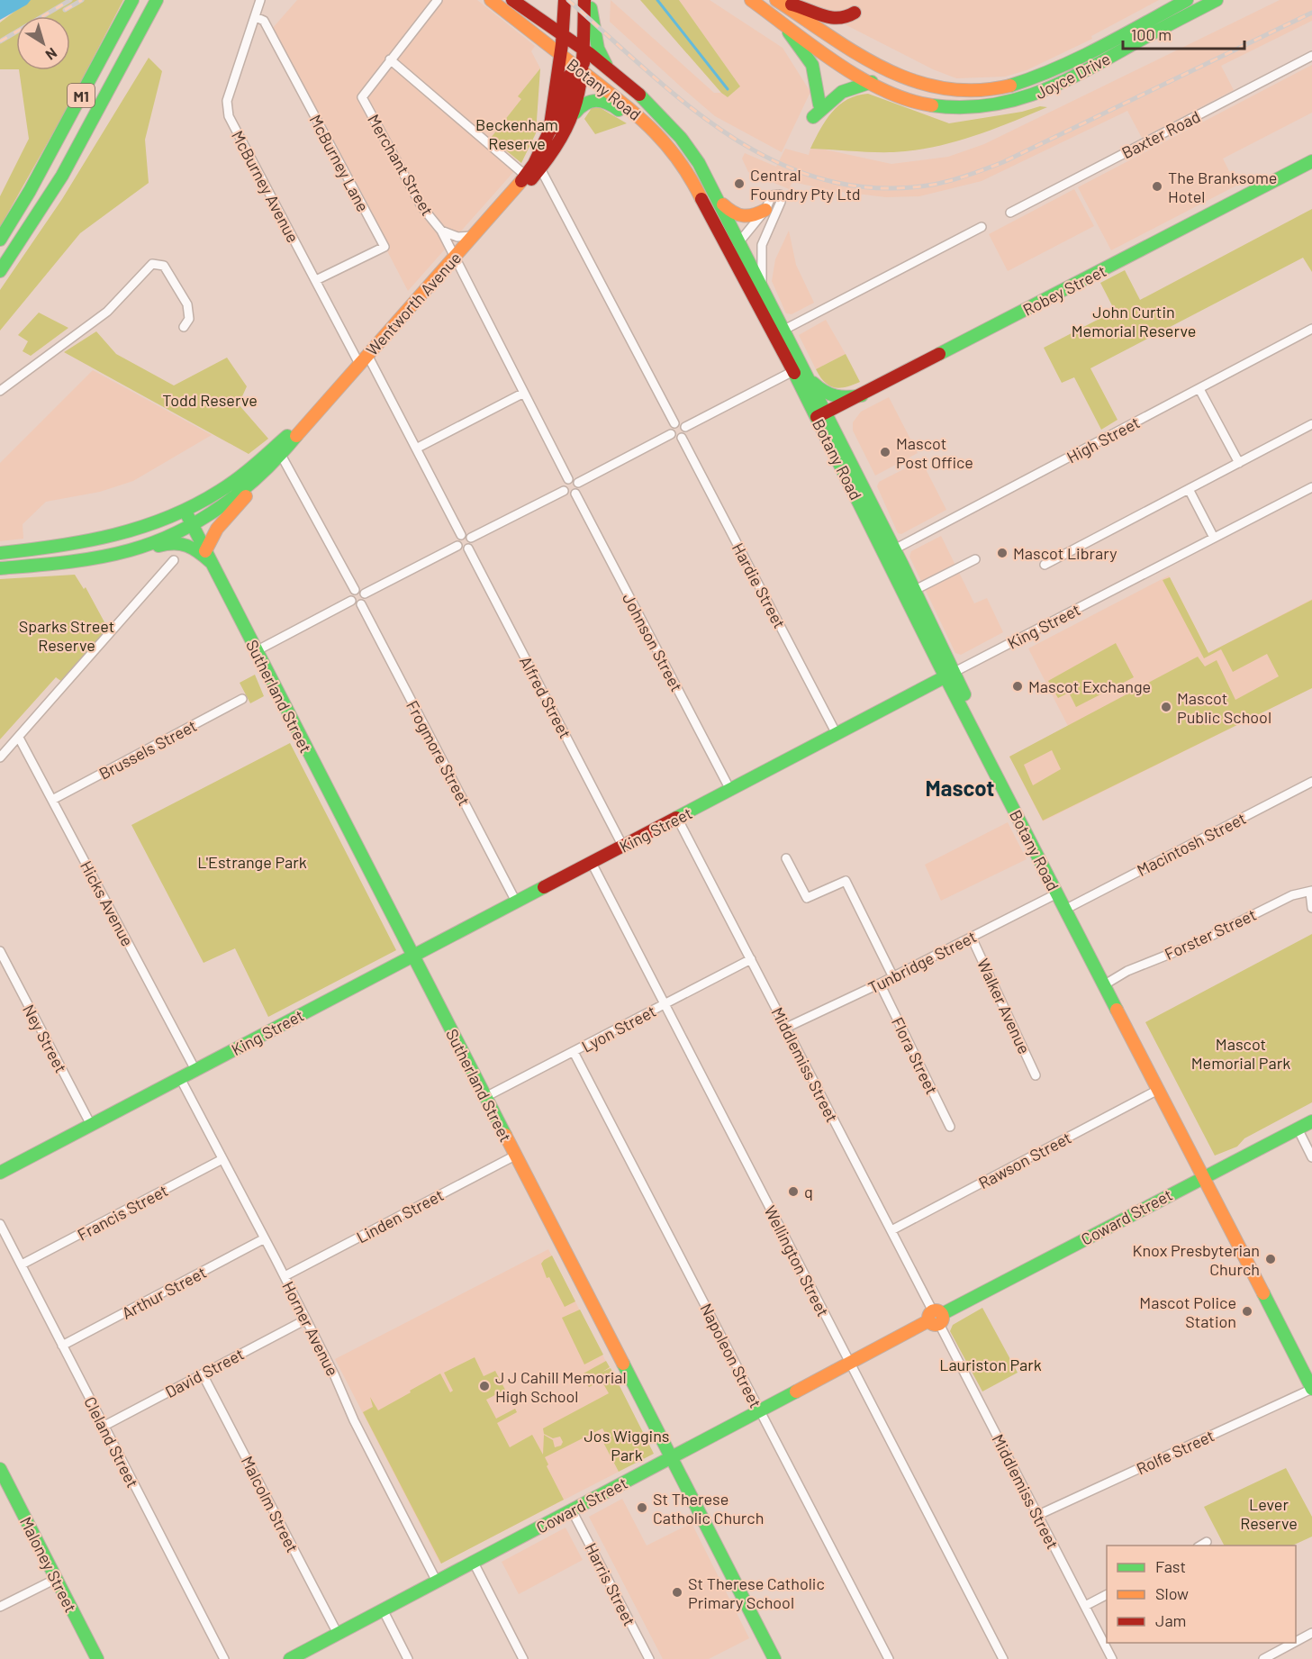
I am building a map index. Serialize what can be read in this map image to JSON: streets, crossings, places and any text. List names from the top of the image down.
{
  "streets": {
    "main road": [
      "Joyce Drive",
      "Botany Road",
      "M1",
      "Robey Street",
      "Wentworth Avenue",
      "King Street",
      "Sutherland Street",
      "Coward Street",
      "Maloney Street"
    ],
    "street": [
      "Baxter Road",
      "McBurney Lane",
      "Merchant Street",
      "McBurney Avenue",
      "High Street",
      "Hardie Street",
      "Johnson Street",
      "Alfred Street",
      "Brussels Street",
      "Frogmore Street",
      "Macintosh Street",
      "Hicks Avenue",
      "Forster Street",
      "Tunbridge Street",
      "Walker Avenue",
      "Lyon Street",
      "Ney Street",
      "Flora Street",
      "Middlemiss Street",
      "Rawson Street",
      "Francis Street",
      "Linden Street",
      "Wellington Street",
      "Arthur Street",
      "Horner Avenue",
      "Napoleon Street",
      "David Street",
      "Cleland Street",
      "Rolfe Street",
      "Malcolm Street",
      "Harris Street"
    ]
  },
  "crossings": [
    ["Botany Road", "Robey Street"],
    ["Botany Road", "Wentworth Avenue"],
    ["Botany Road", "High Street"],
    ["Botany Road", "King Street"],
    ["Botany Road", "Macintosh Street"],
    ["Botany Road", "Forster Street"],
    ["Botany Road", "Tunbridge Street"],
    ["Botany Road", "Rawson Street"],
    ["Botany Road", "Coward Street"],
    ["Botany Road", "Rolfe Street"],
    ["McBurney Lane", "McBurney Avenue"],
    ["Merchant Street", "Wentworth Avenue"],
    ["McBurney Avenue", "Wentworth Avenue"],
    ["Wentworth Avenue", "Sutherland Street"],
    ["Hardie Street", "King Street"],
    ["King Street", "Johnson Street"],
    ["King Street", "Sutherland Street"],
    ["King Street", "Alfred Street"],
    ["King Street", "Frogmore Street"],
    ["King Street", "Hicks Avenue"],
    ["King Street", "Ney Street"],
    ["King Street", "Middlemiss Street"],
    ["King Street", "Wellington Street"],
    ["King Street", "Horner Avenue"],
    ["Sutherland Street", "Lyon Street"],
    ["Sutherland Street", "Linden Street"],
    ["Sutherland Street", "Coward Street"],
    ["Brussels Street", "Hicks Avenue"],
    ["Tunbridge Street", "Walker Avenue"],
    ["Tunbridge Street", "Flora Street"],
    ["Tunbridge Street", "Middlemiss Street"],
    ["Lyon Street", "Middlemiss Street"],
    ["Lyon Street", "Wellington Street"],
    ["Lyon Street", "Napoleon Street"],
    ["Middlemiss Street", "Rawson Street"],
    ["Middlemiss Street", "Coward Street"],
    ["Middlemiss Street", "Rolfe Street"],
    ["Francis Street", "Horner Avenue"],
    ["Francis Street", "Cleland Street"],
    ["Linden Street", "Horner Avenue"],
    ["Coward Street", "Wellington Street"],
    ["Coward Street", "Horner Avenue"],
    ["Coward Street", "Napoleon Street"],
    ["Coward Street", "Malcolm Street"],
    ["Coward Street", "Harris Street"],
    ["Arthur Street", "Horner Avenue"],
    ["Arthur Street", "Cleland Street"],
    ["Horner Avenue", "David Street"],
    ["David Street", "Cleland Street"],
    ["David Street", "Malcolm Street"]
  ],
  "districts": ["Mascot"],
  "parks": [
    "Beckenham Reserve",
    "John Curtin Memorial Reserve",
    "Todd Reserve",
    "Sparks Street Reserve",
    "L'Estrange Park",
    "Mascot Memorial Park",
    "Lauriston Park",
    "Jos Wiggins Park",
    "Lever Reserve"
  ],
  "places": [
    "Central Foundry Pty Ltd",
    "The Branksome Hotel",
    "Mascot Post Office",
    "Mascot Library",
    "Mascot Exchange",
    "Mascot Public School",
    "q",
    "Knox Presbyterian Church",
    "Mascot Police Station",
    "J J Cahill Memorial High School",
    "St Therese Catholic Church",
    "St Therese Catholic Primary School"
  ],
  "legend": ["Fast", "Slow", "Jam"],
  "scale_bar": "100 m",
  "north": "bottom right"
}
